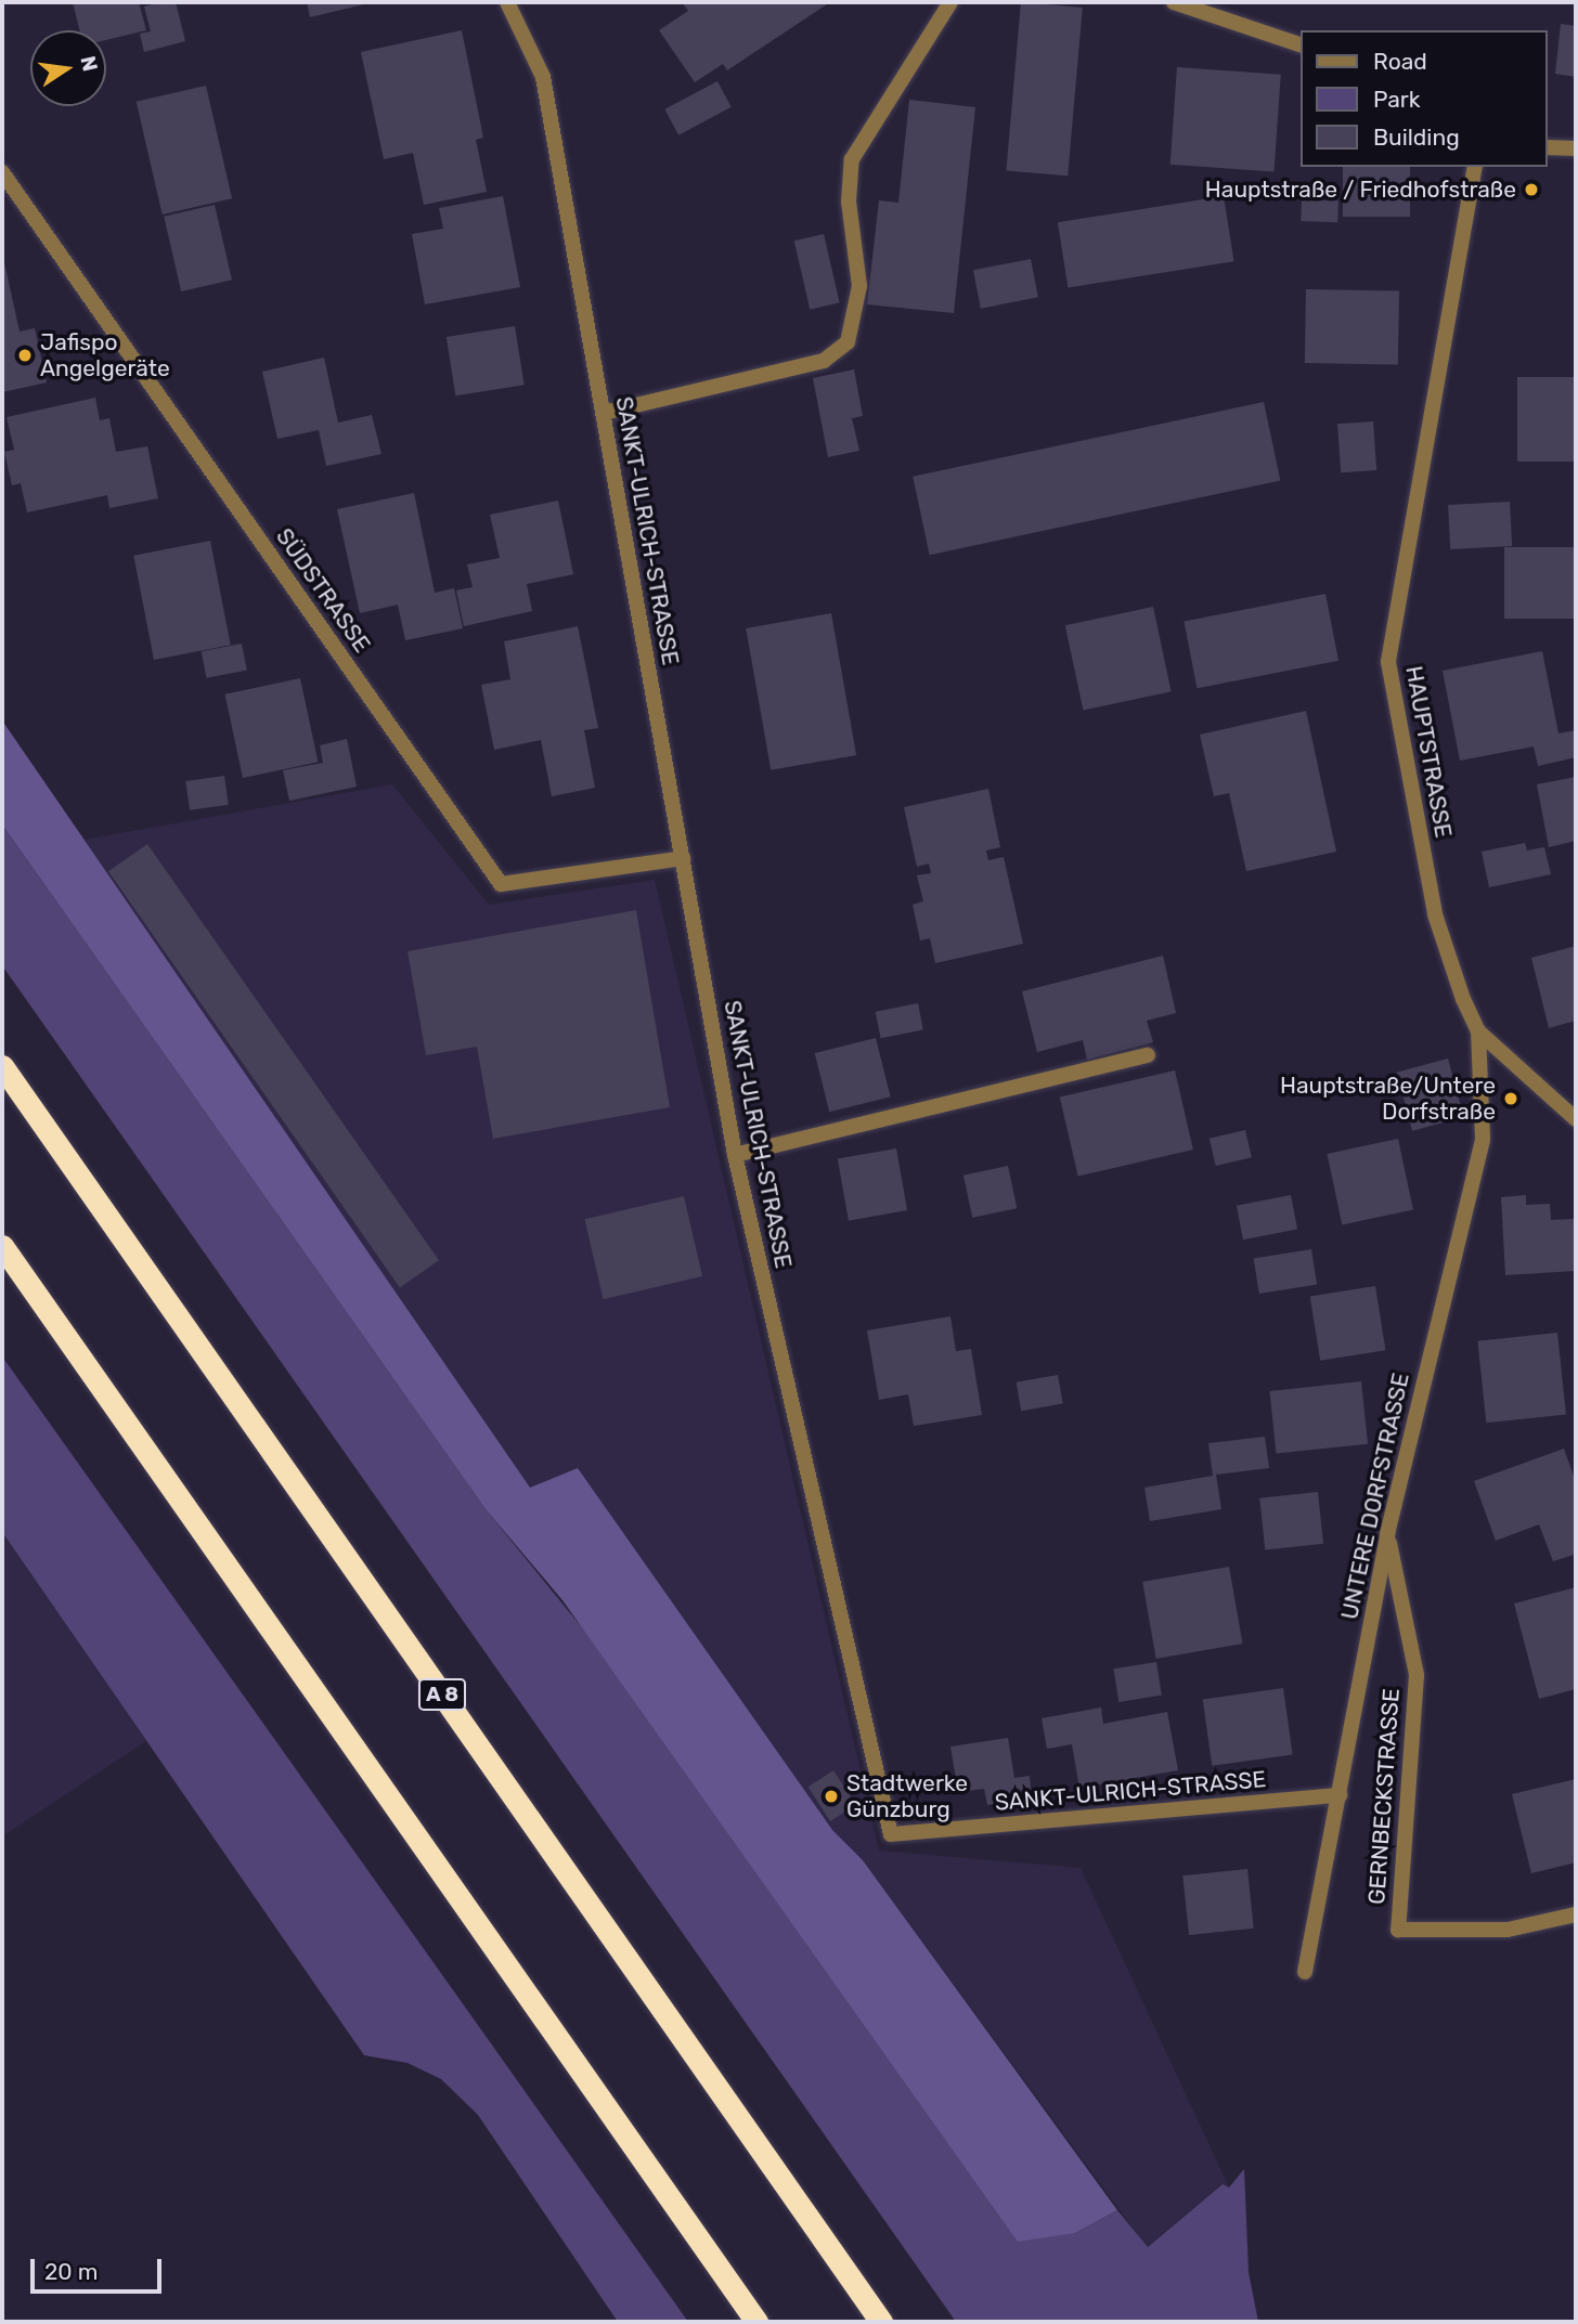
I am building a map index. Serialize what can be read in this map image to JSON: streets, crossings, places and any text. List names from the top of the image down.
{
  "streets": {
    "highway": ["A 8"],
    "street": [
      "SANKT-ULRICH-STRASSE",
      "SÜDSTRASSE",
      "HAUPTSTRASSE",
      "UNTERE DORFSTRASSE",
      "GERNBECKSTRASSE"
    ]
  },
  "crossings": [
    ["SANKT-ULRICH-STRASSE", "SÜDSTRASSE"],
    ["SANKT-ULRICH-STRASSE", "UNTERE DORFSTRASSE"],
    ["HAUPTSTRASSE", "UNTERE DORFSTRASSE"],
    ["UNTERE DORFSTRASSE", "GERNBECKSTRASSE"]
  ],
  "places": [
    "Hauptstraße / Friedhofstraße",
    "Jafispo Angelgeräte",
    "Hauptstraße/Untere Dorfstraße",
    "Stadtwerke Günzburg"
  ],
  "legend": ["Road", "Park", "Building"],
  "scale_bar": "20 m",
  "north": "right"
}
